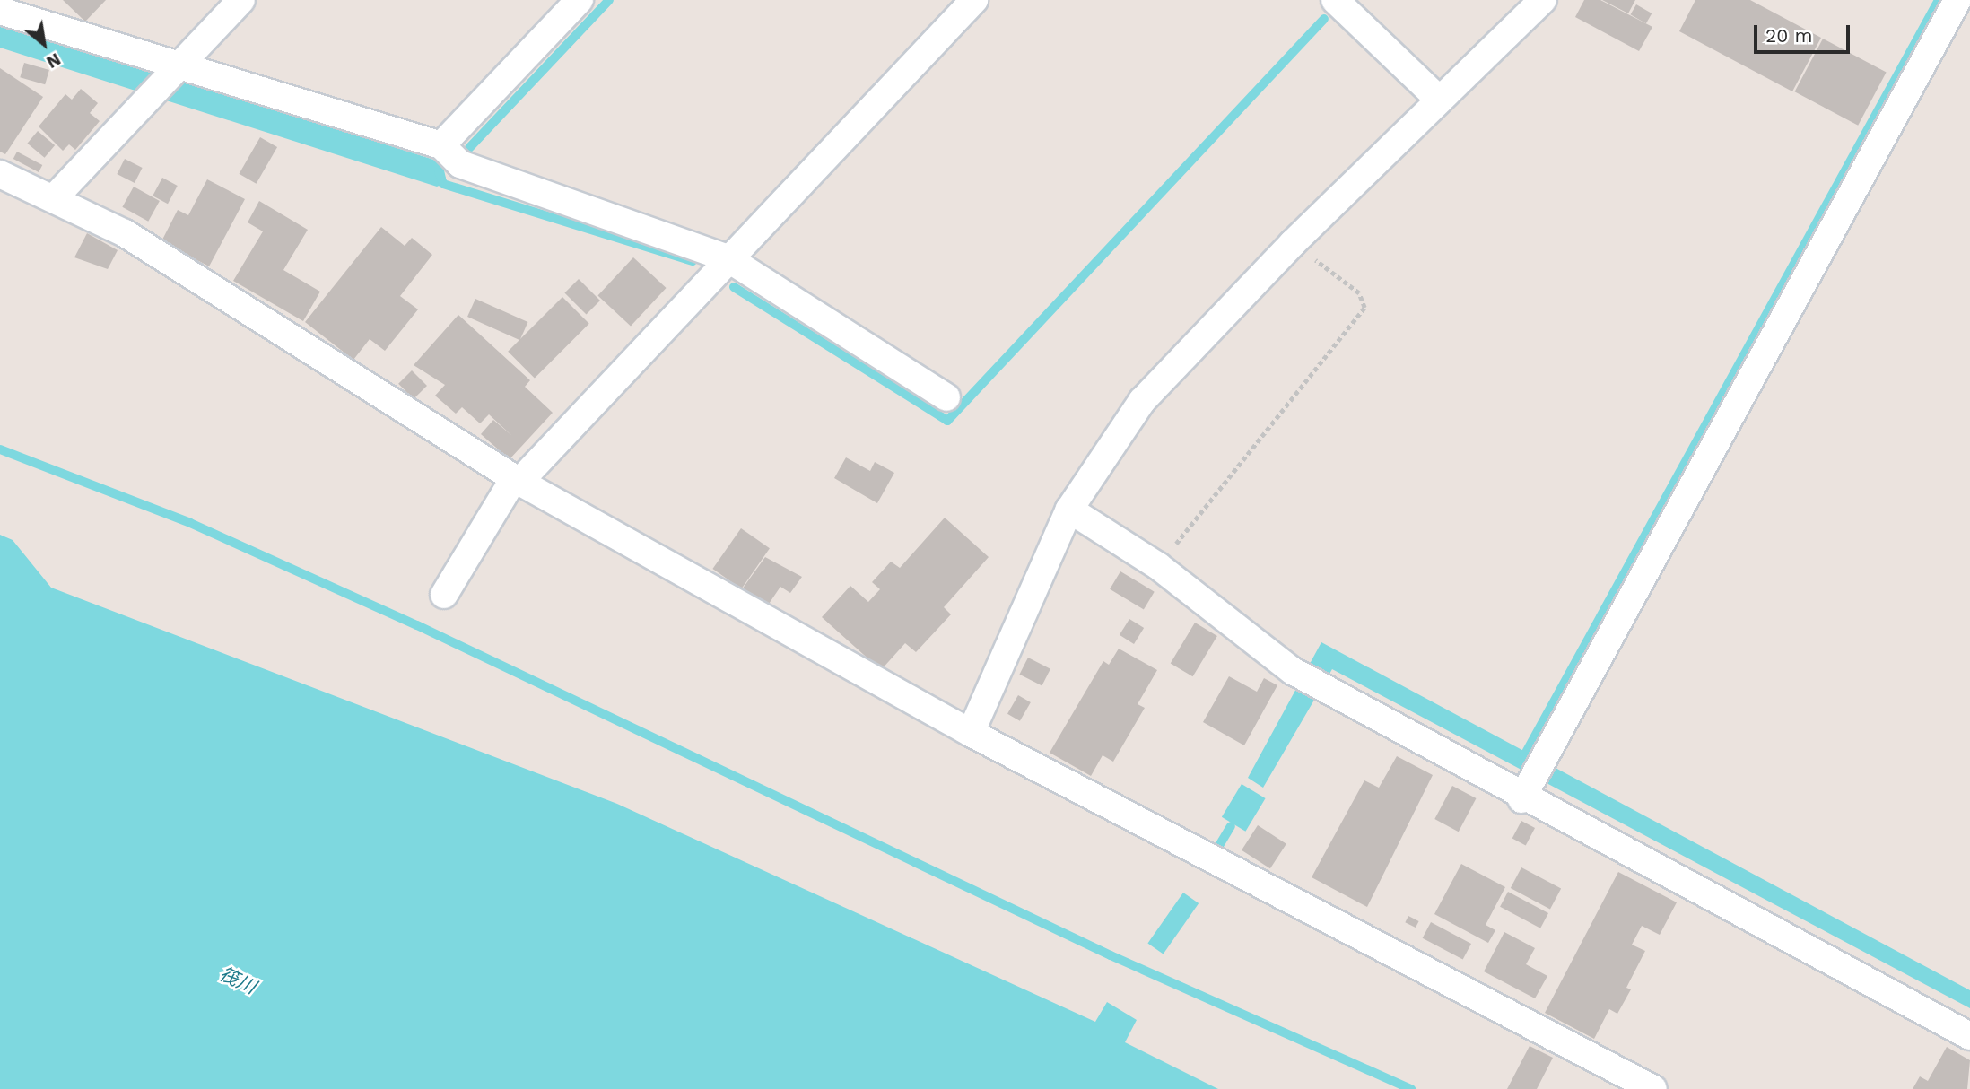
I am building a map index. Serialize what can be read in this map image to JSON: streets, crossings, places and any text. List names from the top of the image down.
{
  "water": ["筏川"],
  "scale_bar": "20 m",
  "north": "bottom right"
}
